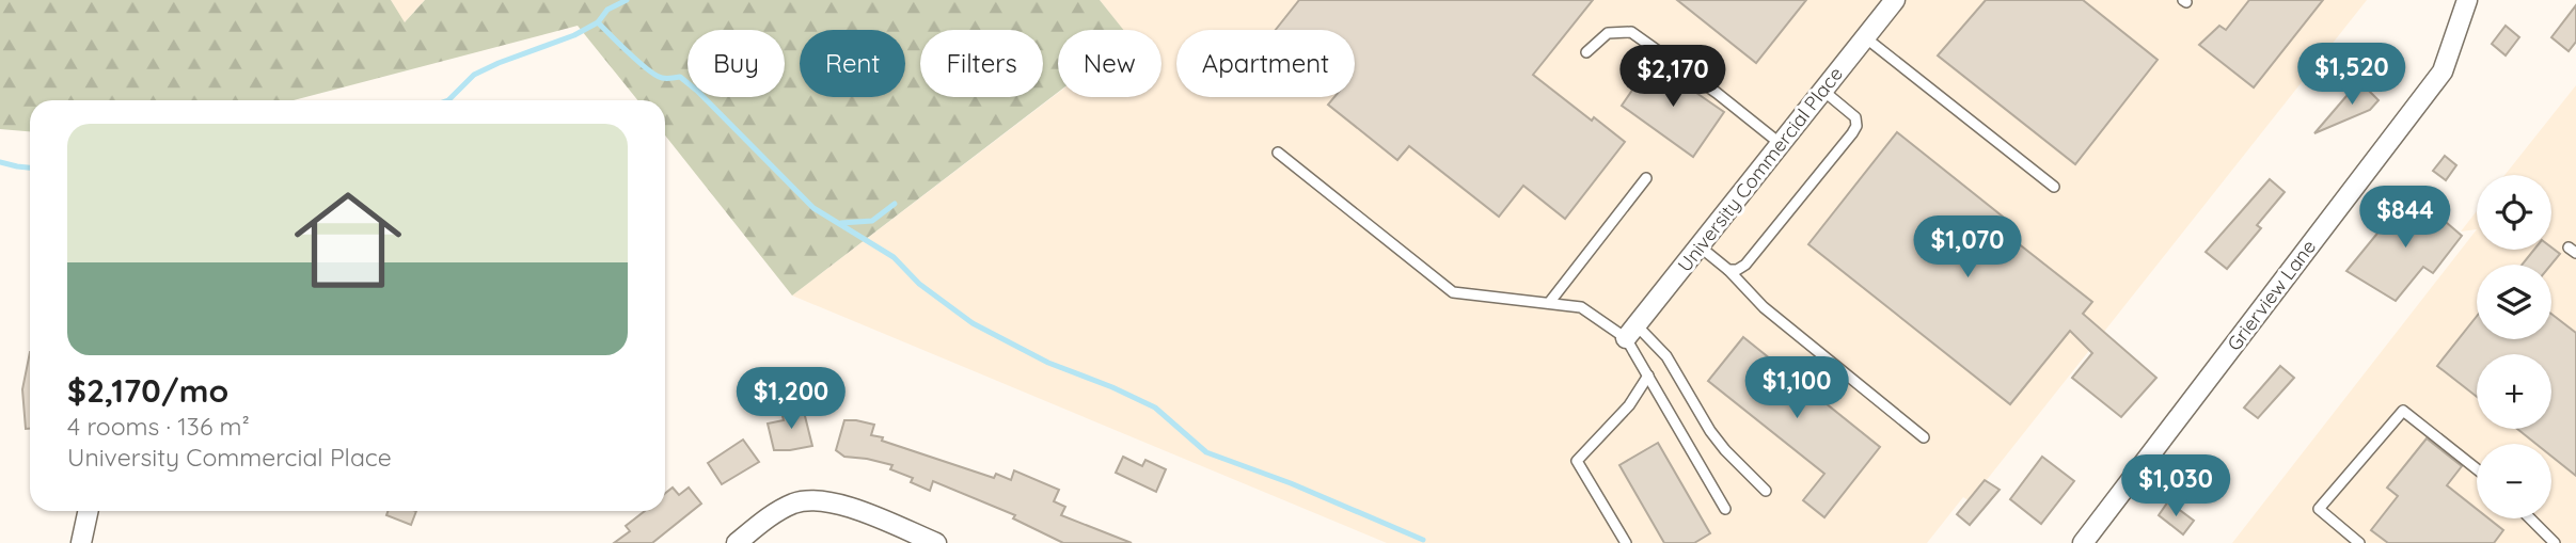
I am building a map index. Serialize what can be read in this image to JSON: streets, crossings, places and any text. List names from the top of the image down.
{
  "streets": {
    "street": ["University Commercial Place", "Grierview Lane"]
  },
  "page": {
    "chip": [
      "Buy",
      "Rent",
      "Filters",
      "New",
      "Apartment"
    ],
    "price": [
      "$1,520",
      "$2,170",
      "$844",
      "$1,070",
      "$1,100",
      "$1,200",
      "$1,030"
    ],
    "list": [
      {
        "name": "$2,170/mo",
        "note": "4 rooms · 136 m² · University Commercial Place"
      }
    ],
    "map_buttons": ["+", "−"]
  }
}
